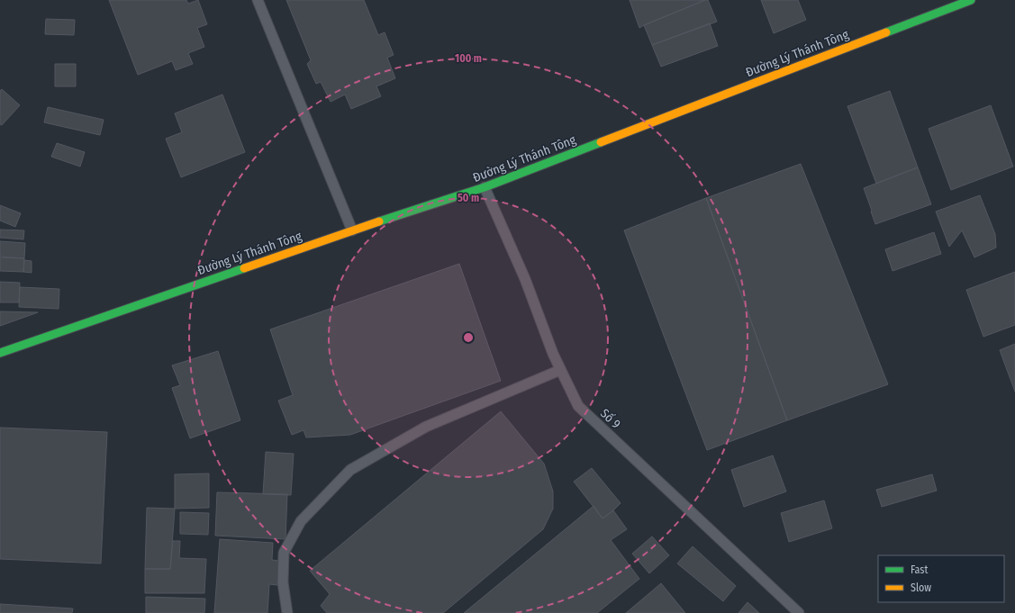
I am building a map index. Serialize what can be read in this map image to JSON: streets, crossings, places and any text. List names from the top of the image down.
{
  "streets": {
    "street": ["Đường Lý Thánh Tông"],
    "lane": ["Số 9"]
  },
  "crossings": [
    ["Đường Lý Thánh Tông", "Số 9"]
  ],
  "legend": ["Fast", "Slow"],
  "rings": ["100 m", "50 m"]
}
